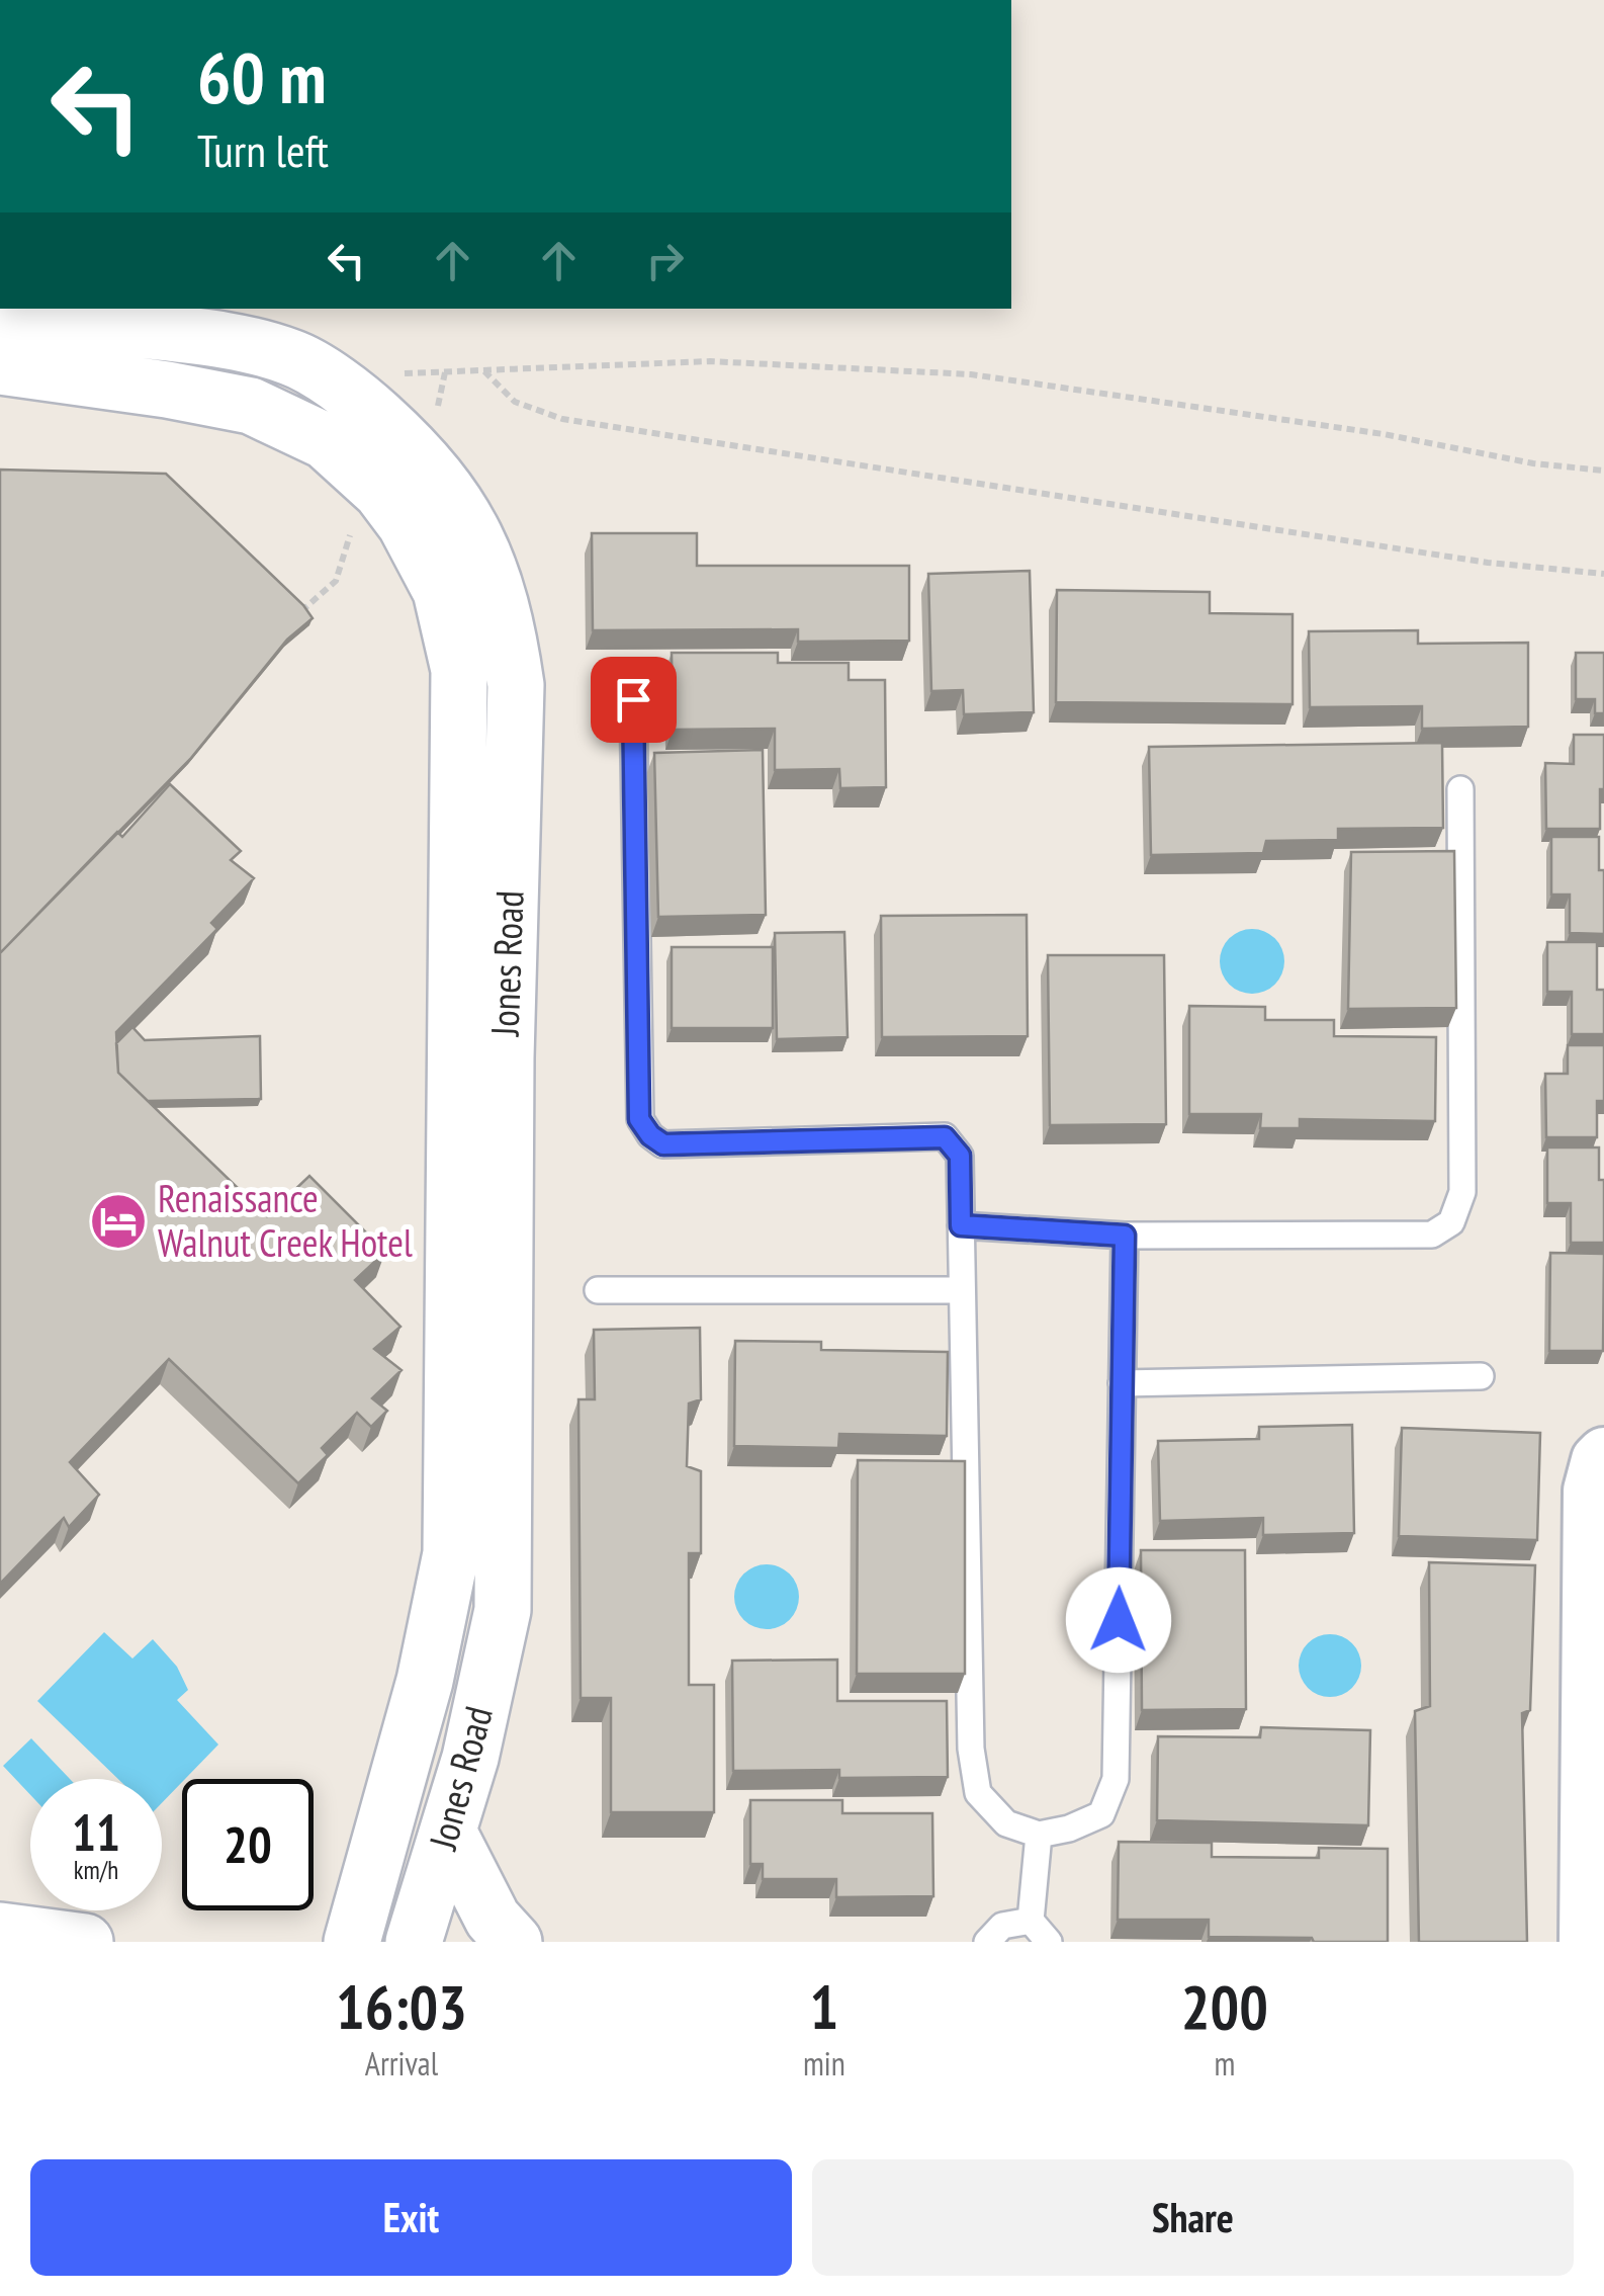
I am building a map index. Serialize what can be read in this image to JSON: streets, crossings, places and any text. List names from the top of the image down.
{
  "streets": {
    "street": ["Jones Road"]
  },
  "places": {
    "hotel": ["Renaissance Walnut Creek Hotel"]
  },
  "page": {
    "turn": ["60 m", "Turn left"],
    "speed": "11 km/h",
    "limit": "20",
    "eta": [
      "16:03",
      "Arrival",
      "1",
      "min",
      "200",
      "m"
    ],
    "buttons": ["Exit", "Share"]
  }
}
